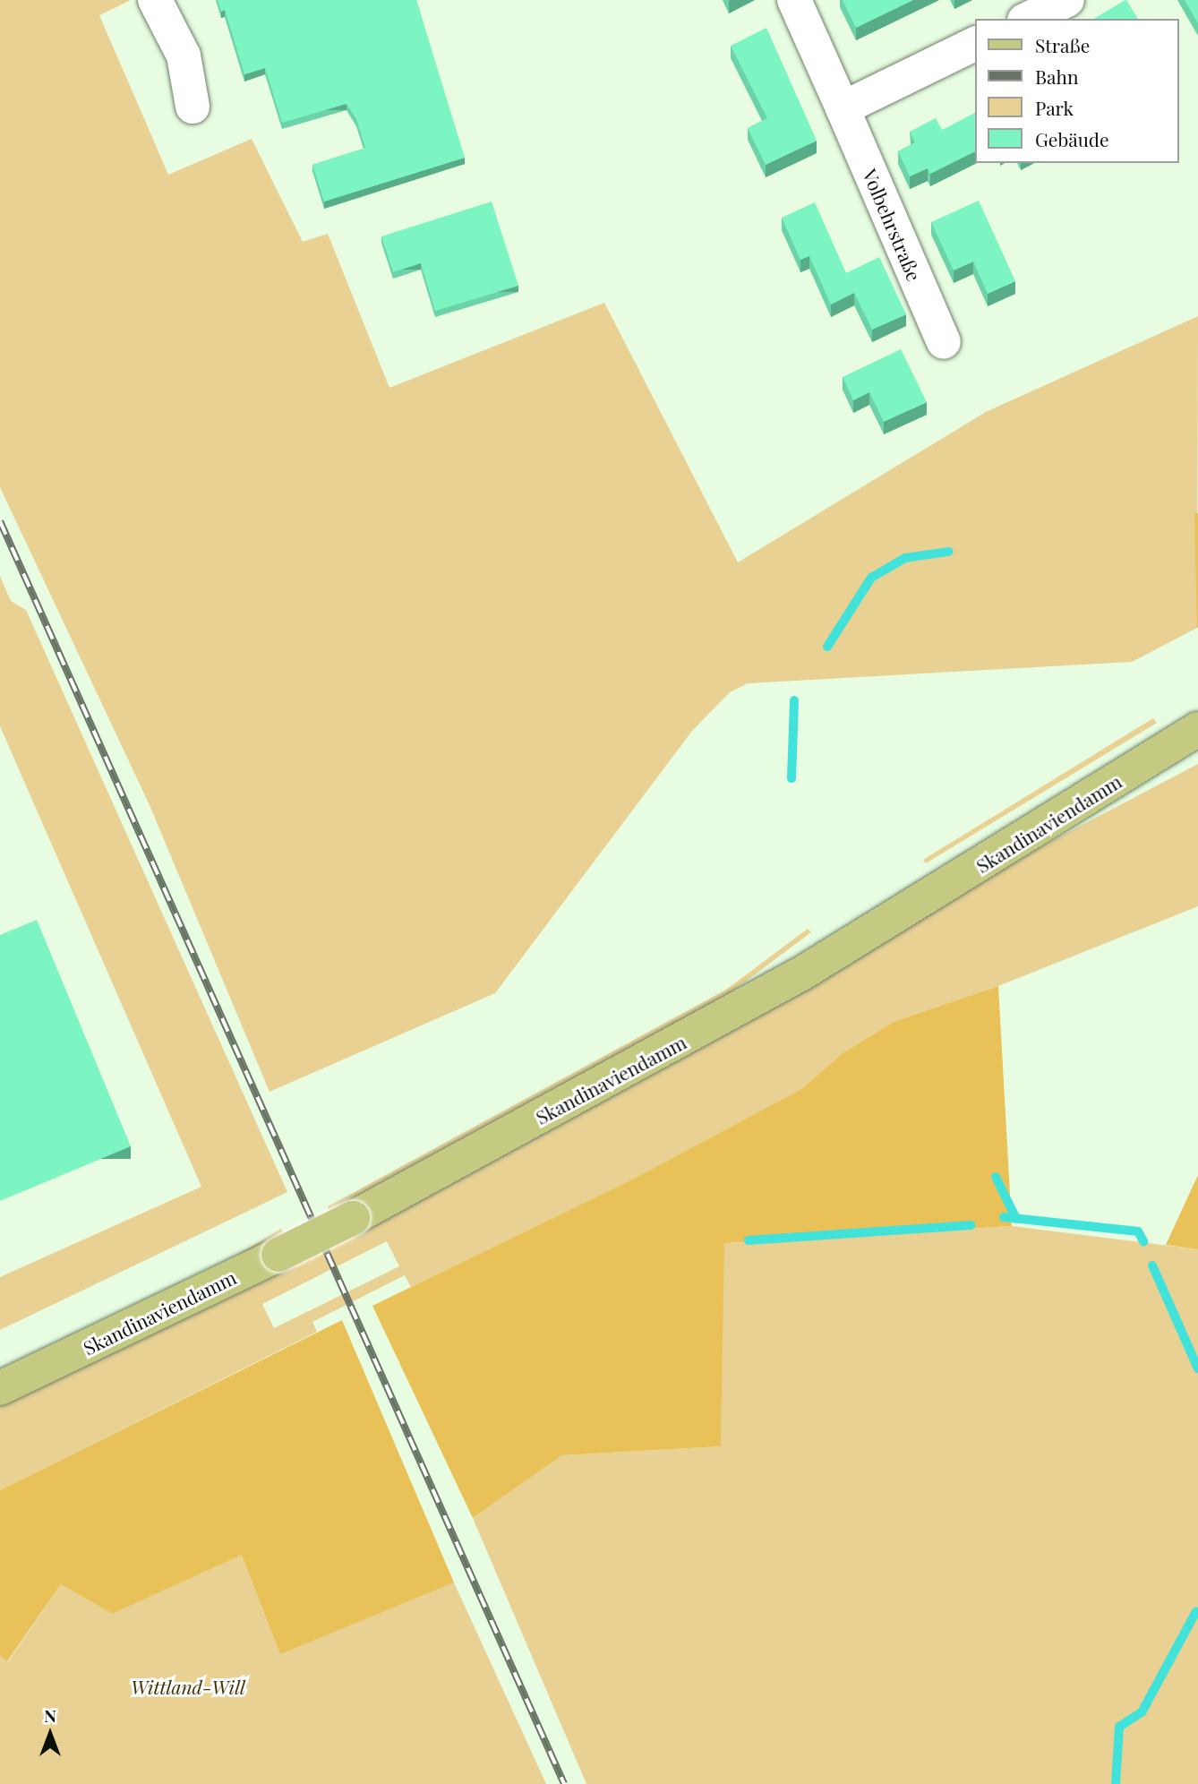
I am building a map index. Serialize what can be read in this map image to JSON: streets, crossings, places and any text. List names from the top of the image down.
{
  "streets": {
    "main road": ["Skandinaviendamm"],
    "street": ["Volbehrstraße"]
  },
  "parks": ["Wittland-Will"],
  "legend": [
    "Straße",
    "Bahn",
    "Park",
    "Gebäude"
  ],
  "north": "top"
}
